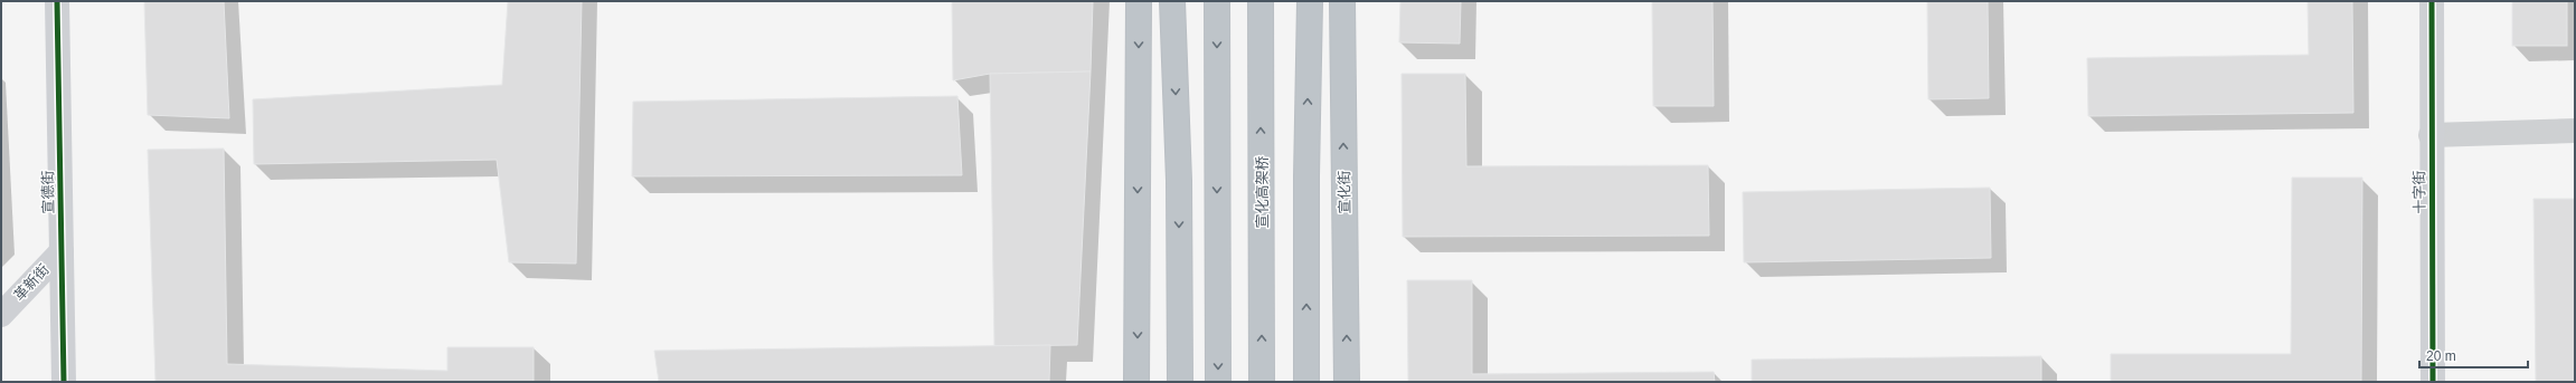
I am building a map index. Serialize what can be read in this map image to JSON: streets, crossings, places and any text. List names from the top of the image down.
{
  "streets": {
    "highway": ["宣化高架桥", "宣化街"],
    "street": ["宣德街", "十字街", "革新街"]
  },
  "crossings": [
    ["宣德街", "革新街"]
  ],
  "scale_bar": "20 m"
}
